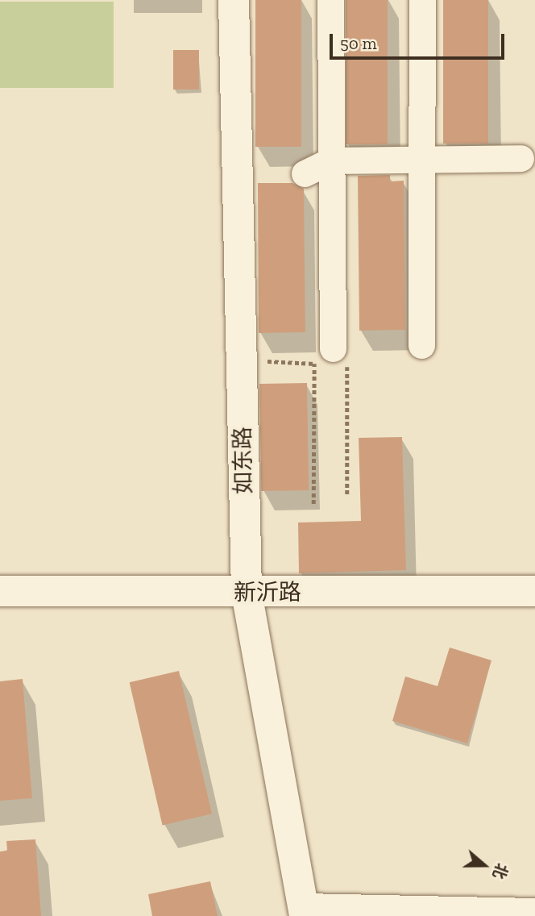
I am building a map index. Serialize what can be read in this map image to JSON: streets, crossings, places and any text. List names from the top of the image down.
{
  "streets": {
    "street": ["如东路", "新沂路"]
  },
  "crossings": [
    ["如东路", "新沂路"]
  ],
  "scale_bar": "50 m",
  "north": "right"
}
